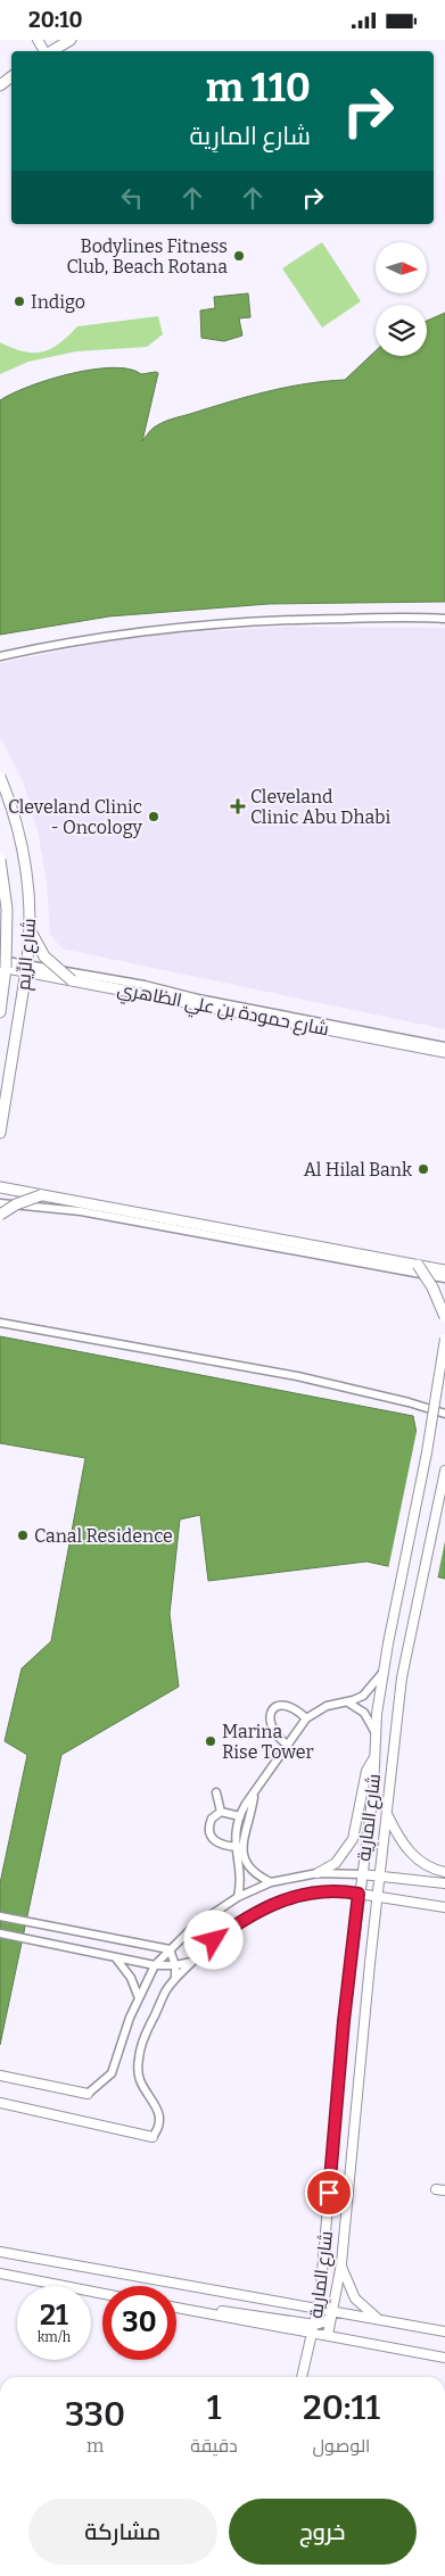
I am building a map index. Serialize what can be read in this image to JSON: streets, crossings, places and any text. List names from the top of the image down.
{
  "streets": {
    "main road": ["شارع الرِّيم", "شارع حمودة بن علي الظاهري"],
    "street": ["شارع المارِية"]
  },
  "crossings": [
    ["شارع الرِّيم", "شارع حمودة بن علي الظاهري"]
  ],
  "places": {
    "other": [
      "Bodylines Fitness Club, Beach Rotana",
      "Indigo",
      "Cleveland Clinic - Oncology",
      "Al Hilal Bank",
      "Canal Residence",
      "Marina Rise Tower"
    ],
    "health": ["Cleveland Clinic Abu Dhabi"]
  },
  "north": "right",
  "page": {
    "status": "20:10",
    "turn": ["110 m", "شارع المارِية"],
    "speed": "21 km/h",
    "limit": "30",
    "eta": [
      "20:11",
      "الوصول",
      "1",
      "دقيقة",
      "330",
      "m"
    ],
    "buttons": ["خروج", "مشاركة"]
  }
}
